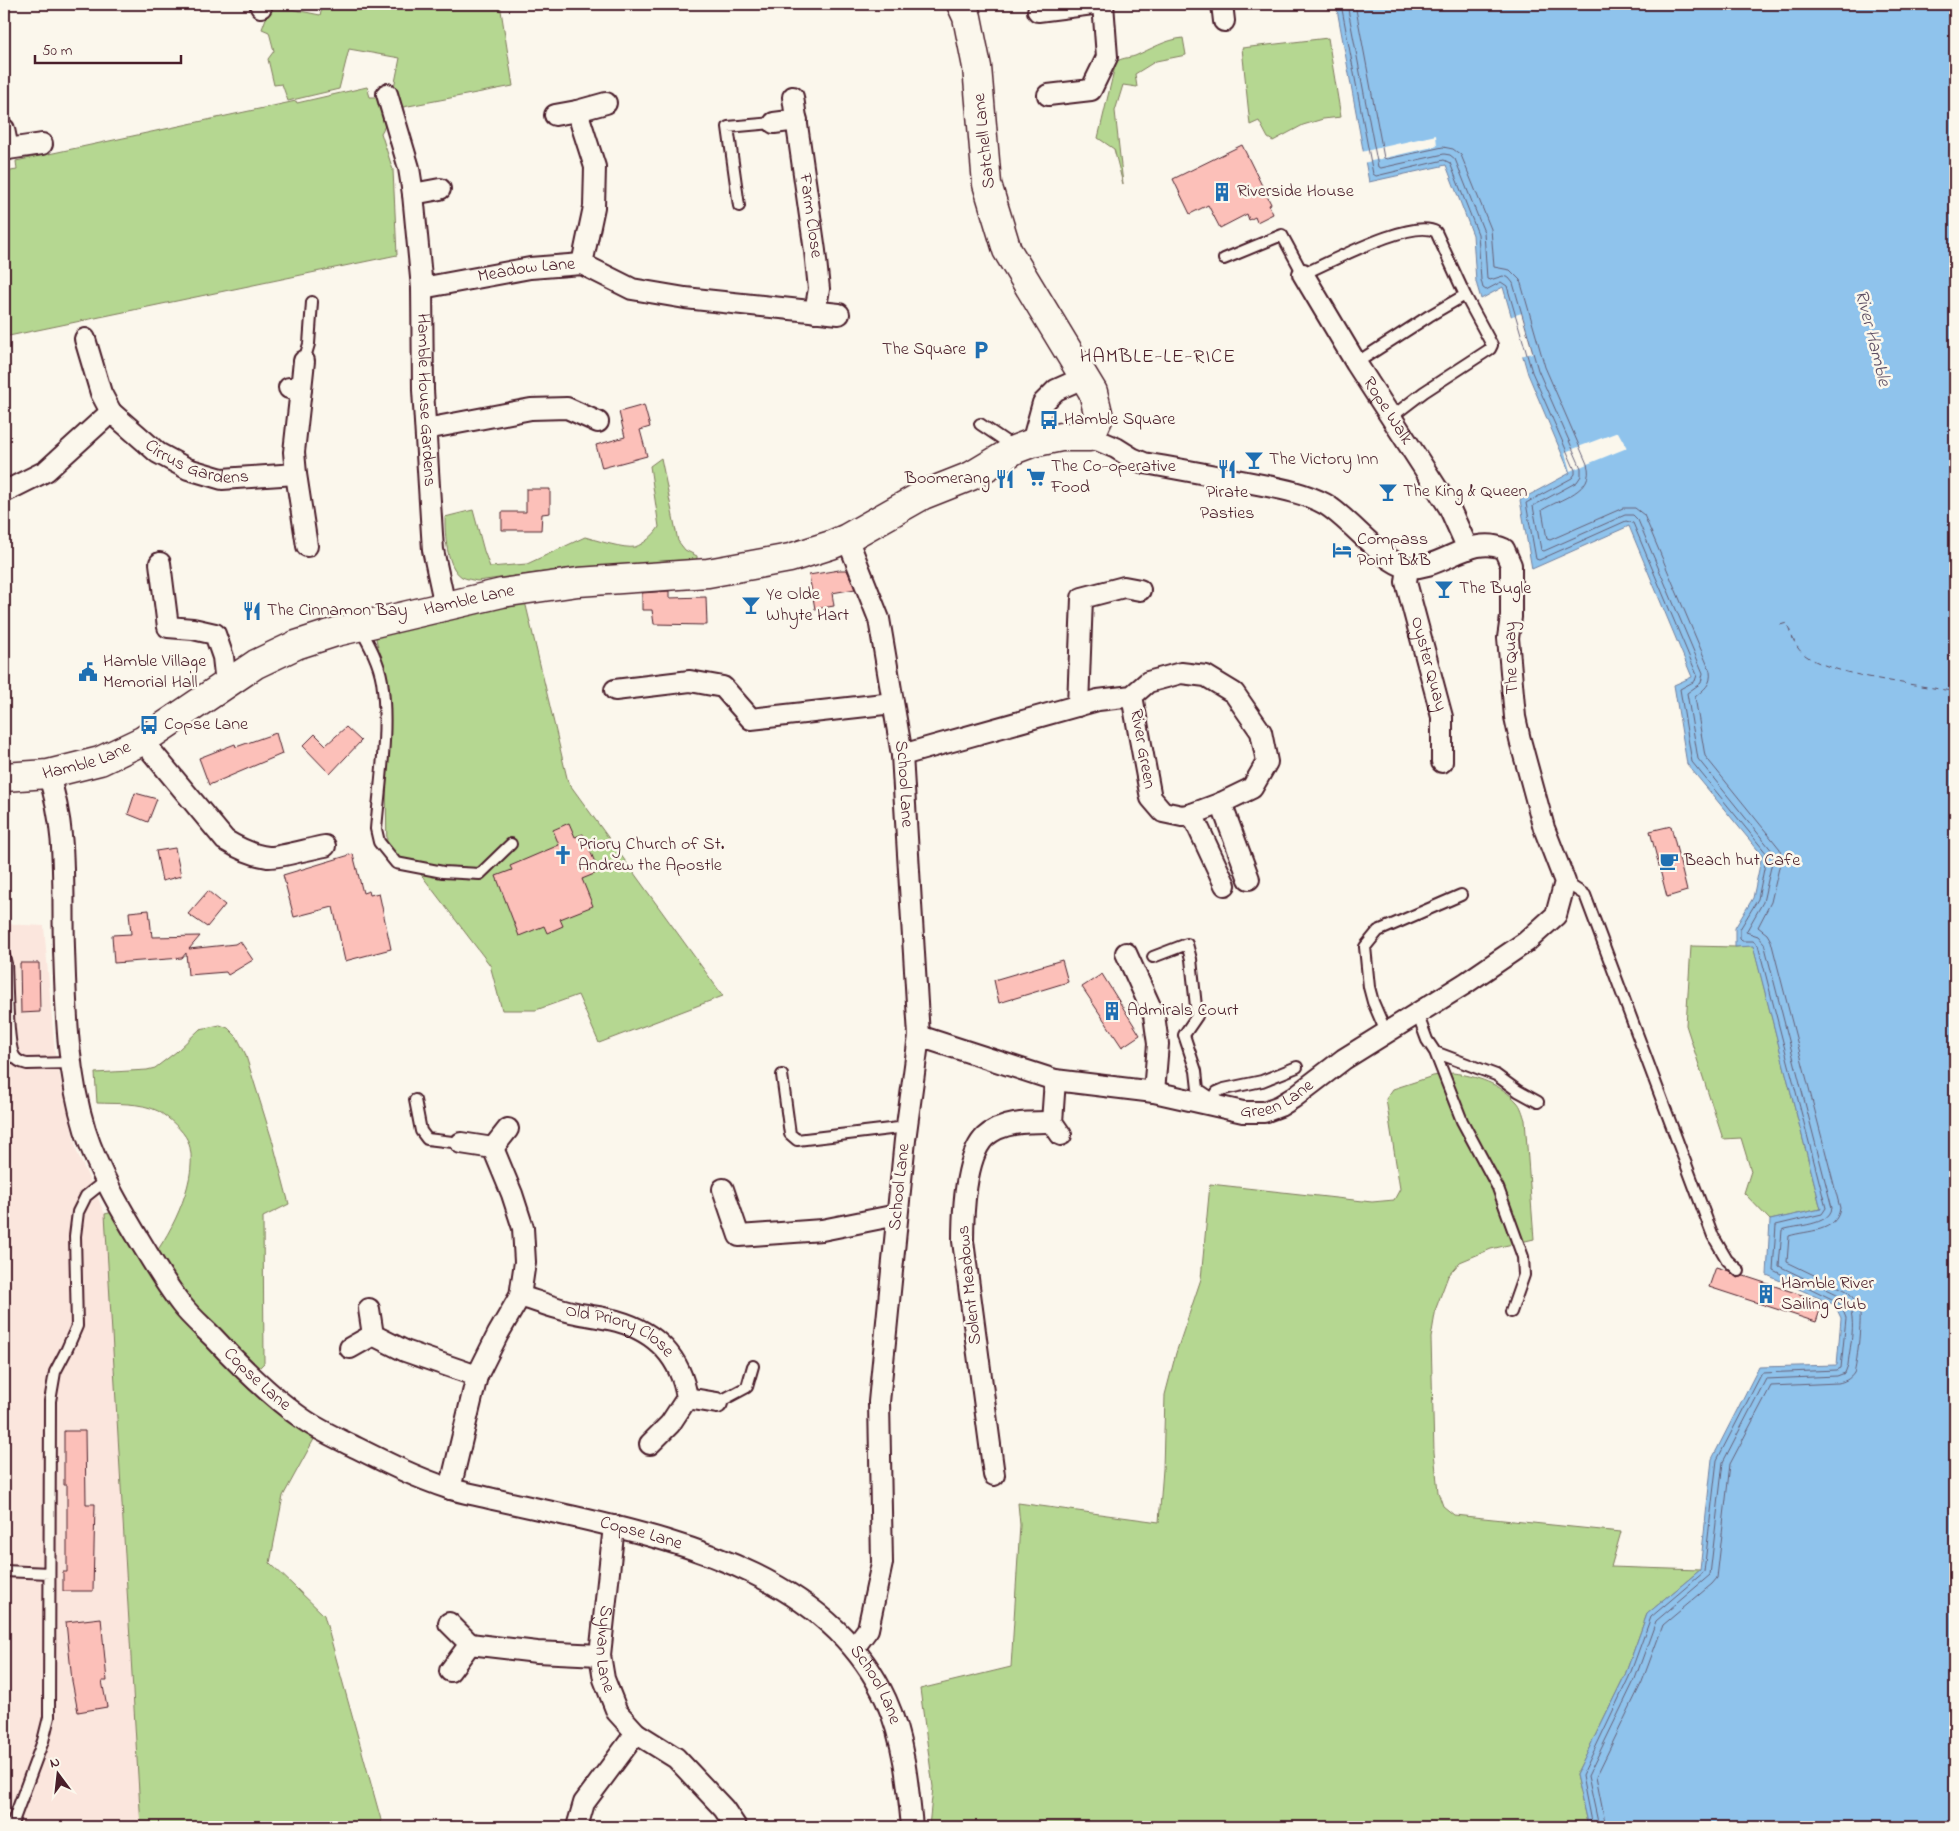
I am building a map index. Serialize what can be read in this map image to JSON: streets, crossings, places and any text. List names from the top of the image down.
{
  "streets": {
    "main road": ["Satchell Lane", "Hamble Lane"],
    "street": [
      "Farm Close",
      "Meadow Lane",
      "Hamble House Gardens",
      "Rope Walk",
      "Cirrus Gardens",
      "The Quay",
      "Oyster Quay",
      "River Green",
      "School Lane",
      "Green Lane",
      "Solent Meadows",
      "Old Priory Close",
      "Copse Lane",
      "Sylvan Lane"
    ]
  },
  "crossings": [
    ["Farm Close", "Meadow Lane"],
    ["Meadow Lane", "Hamble House Gardens"],
    ["Hamble House Gardens", "Hamble Lane"],
    ["Rope Walk", "The Quay"],
    ["Hamble Lane", "School Lane"],
    ["Hamble Lane", "Copse Lane"],
    ["The Quay", "Oyster Quay"],
    ["The Quay", "Green Lane"],
    ["River Green", "School Lane"],
    ["School Lane", "Green Lane"],
    ["School Lane", "Copse Lane"],
    ["Green Lane", "Solent Meadows"],
    ["Copse Lane", "Sylvan Lane"]
  ],
  "districts": ["HAMBLE-LE-RICE"],
  "water": ["River Hamble"],
  "places": {
    "building": ["Riverside House", "Admirals Court", "Hamble River Sailing Club"],
    "parking": ["The Square"],
    "bus stop": ["Hamble Square", "Copse Lane"],
    "bar": [
      "The Victory Inn",
      "The King & Queen",
      "The Bugle",
      "Ye Olde Whyte Hart"
    ],
    "restaurant": ["Pirate Pasties", "Boomerang", "The Cinnamon Bay"],
    "supermarket": ["The Co-operative Food"],
    "hotel": ["Compass Point B&B"],
    "public building": ["Hamble Village Memorial Hall"],
    "church": ["Priory Church of St. Andrew the Apostle"],
    "cafe": ["Beach hut Cafe"]
  },
  "scale_bar": "50 m",
  "north": "top"
}
